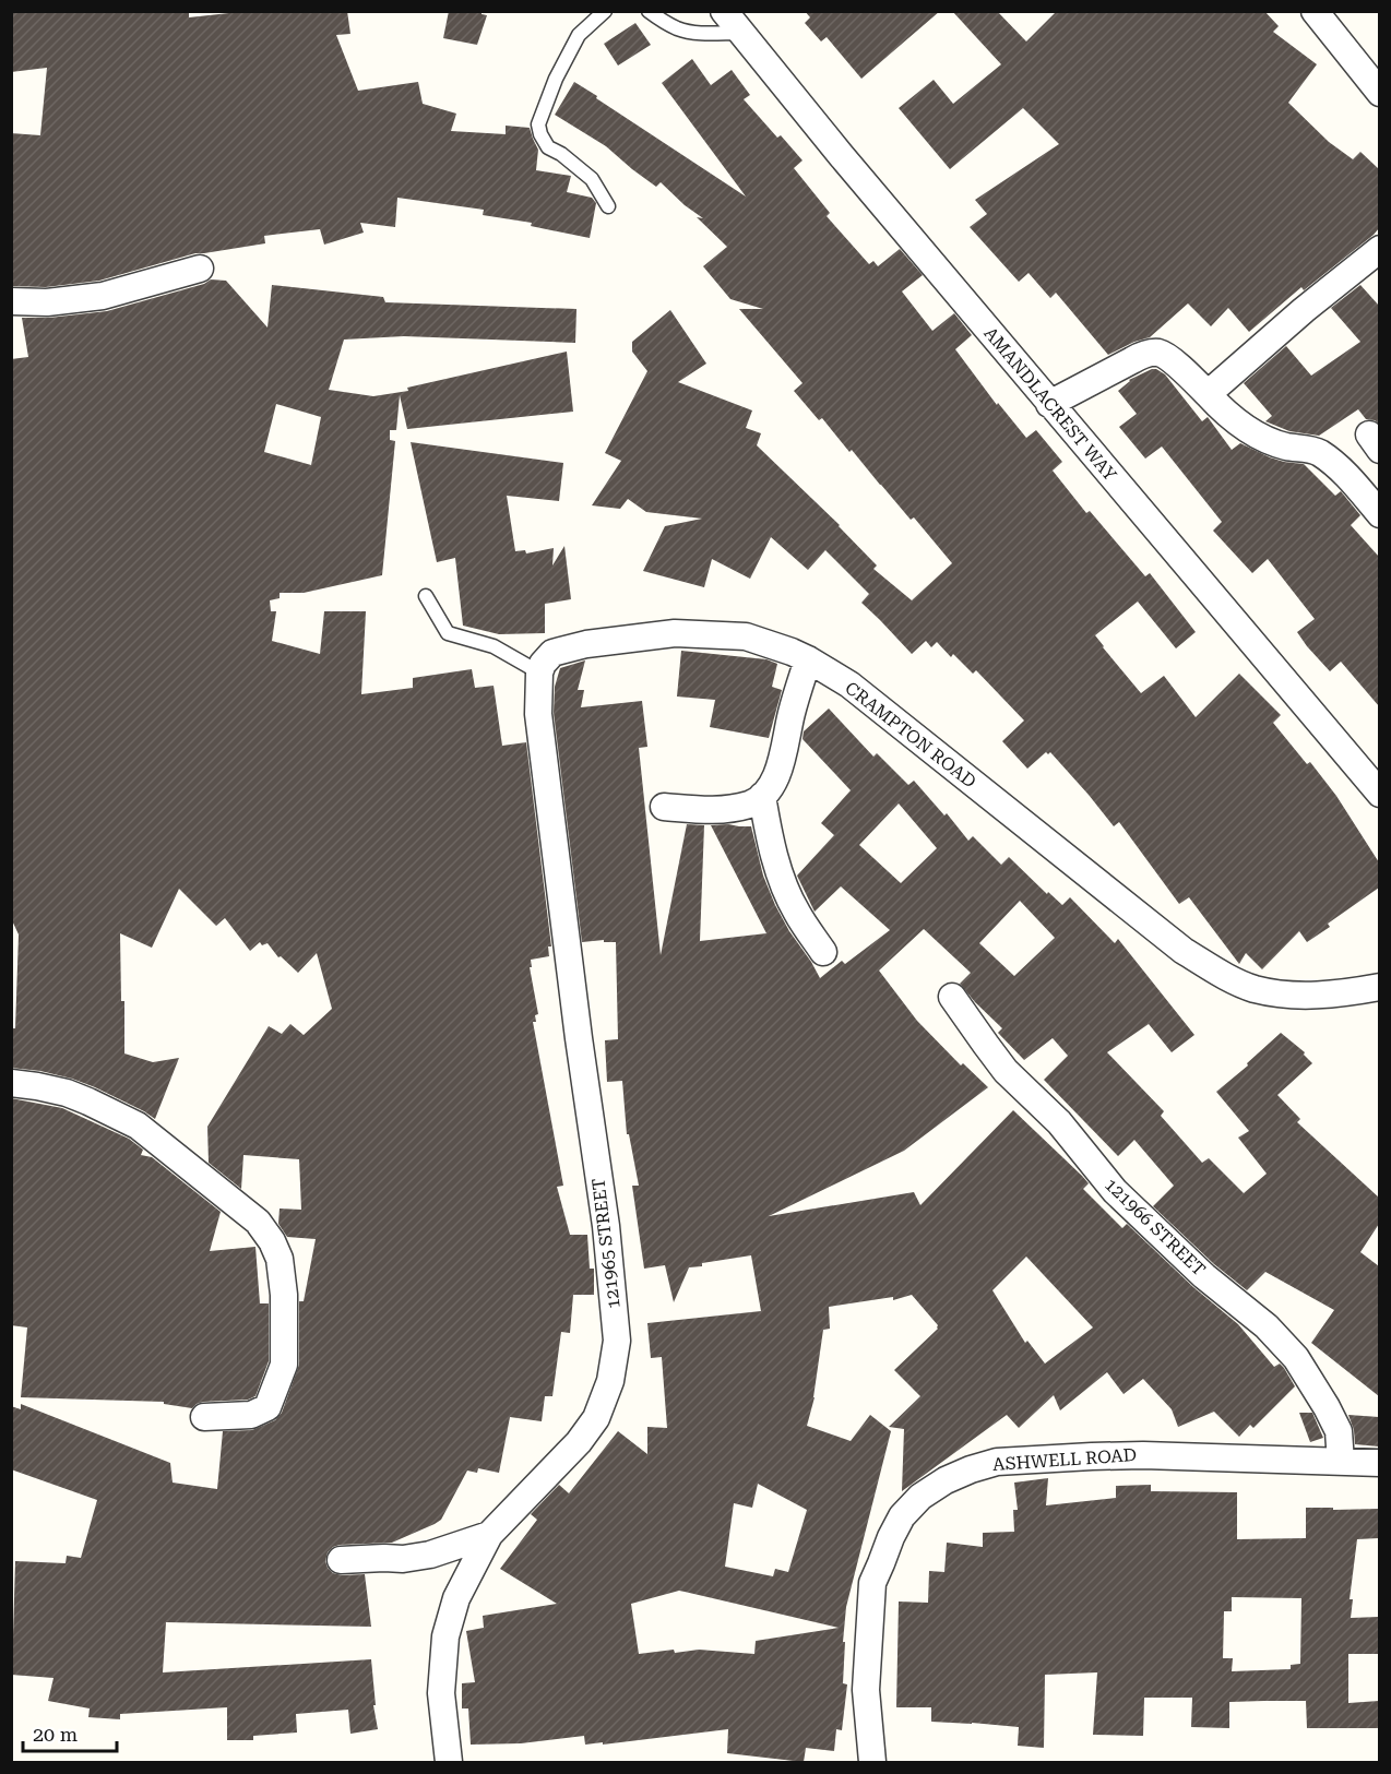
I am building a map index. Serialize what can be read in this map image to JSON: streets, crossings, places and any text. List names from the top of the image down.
{
  "streets": {
    "street": [
      "AMANDLACREST WAY",
      "CRAMPTON ROAD",
      "121966 STREET",
      "121965 STREET",
      "ASHWELL ROAD"
    ]
  },
  "crossings": [
    ["CRAMPTON ROAD", "121965 STREET"],
    ["121966 STREET", "ASHWELL ROAD"]
  ],
  "scale_bar": "20 m"
}
